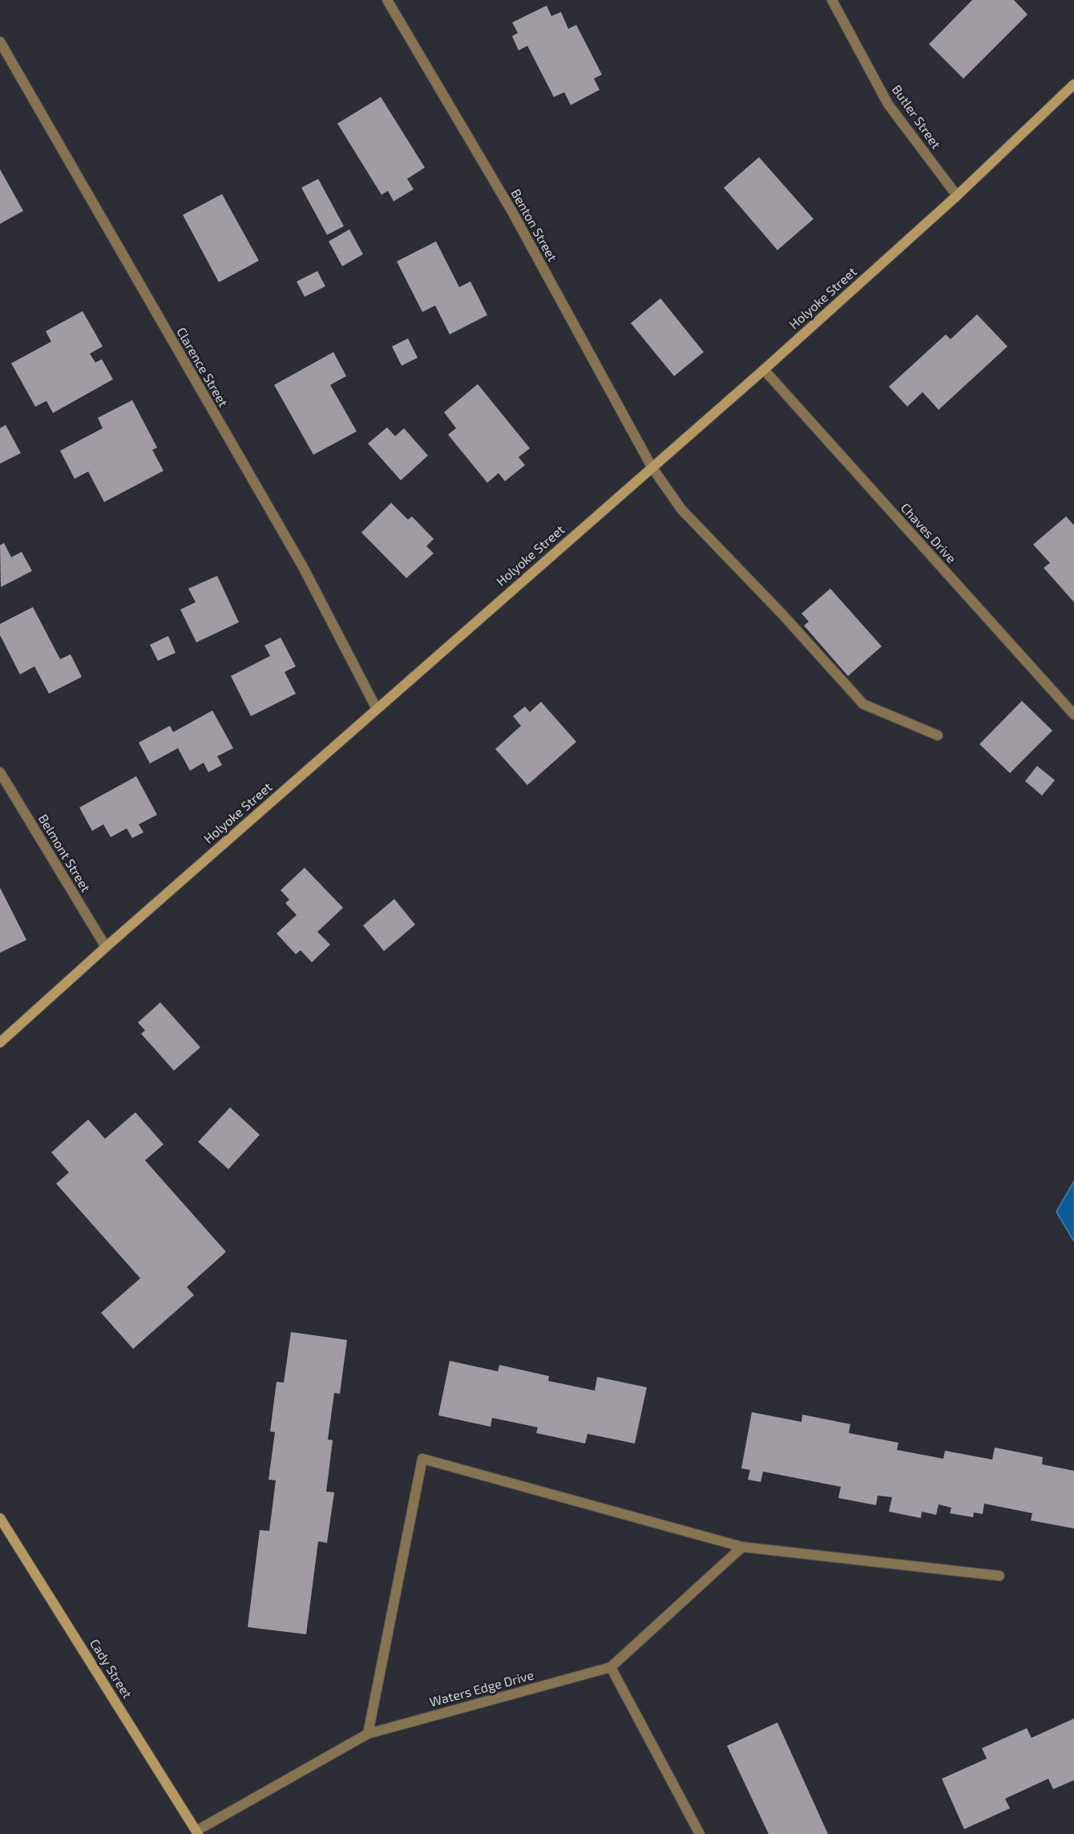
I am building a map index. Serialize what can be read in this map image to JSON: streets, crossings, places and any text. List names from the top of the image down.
{
  "streets": {
    "main road": ["Holyoke Street", "Cady Street"],
    "street": [
      "Butler Street",
      "Benton Street",
      "Clarence Street",
      "Chaves Drive",
      "Belmont Street",
      "Waters Edge Drive"
    ]
  },
  "crossings": [
    ["Butler Street", "Holyoke Street"],
    ["Benton Street", "Holyoke Street"],
    ["Holyoke Street", "Clarence Street"],
    ["Holyoke Street", "Chaves Drive"],
    ["Holyoke Street", "Belmont Street"],
    ["Cady Street", "Waters Edge Drive"]
  ]
}
